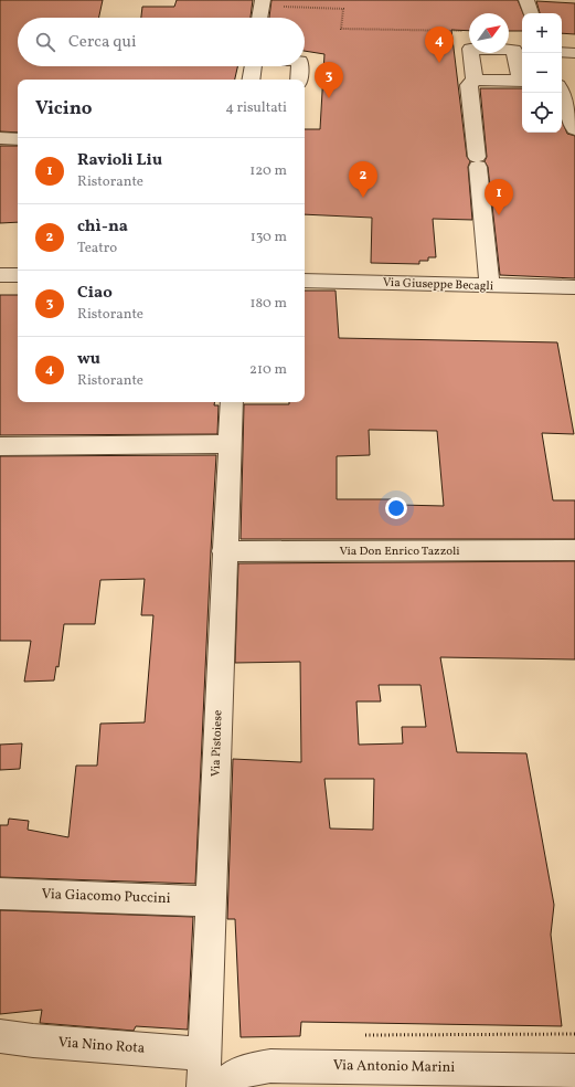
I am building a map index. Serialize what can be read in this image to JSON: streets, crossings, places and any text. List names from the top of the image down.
{
  "streets": {
    "street": [
      "Via Giuseppe Becagli",
      "Via Don Enrico Tazzoli",
      "Via Pistoiese",
      "Via Giacomo Puccini",
      "Via Nino Rota",
      "Via Antonio Marini"
    ]
  },
  "crossings": [
    ["Via Don Enrico Tazzoli", "Via Pistoiese"],
    ["Via Pistoiese", "Via Giacomo Puccini"],
    ["Via Pistoiese", "Via Nino Rota"]
  ],
  "north": "top right",
  "page": {
    "map_buttons": ["+", "−"],
    "search": "Cerca qui",
    "pins": [
      "4",
      "3",
      "2",
      "1"
    ],
    "heading": ["Vicino", "4 risultati"],
    "list": [
      {
        "mark": "1",
        "name": "Ravioli Liu",
        "note": "Ristorante",
        "value": "120 m"
      },
      {
        "mark": "2",
        "name": "chì-na",
        "note": "Teatro",
        "value": "130 m"
      },
      {
        "mark": "3",
        "name": "Ciao",
        "note": "Ristorante",
        "value": "180 m"
      },
      {
        "mark": "4",
        "name": "wu",
        "note": "Ristorante",
        "value": "210 m"
      }
    ]
  }
}
